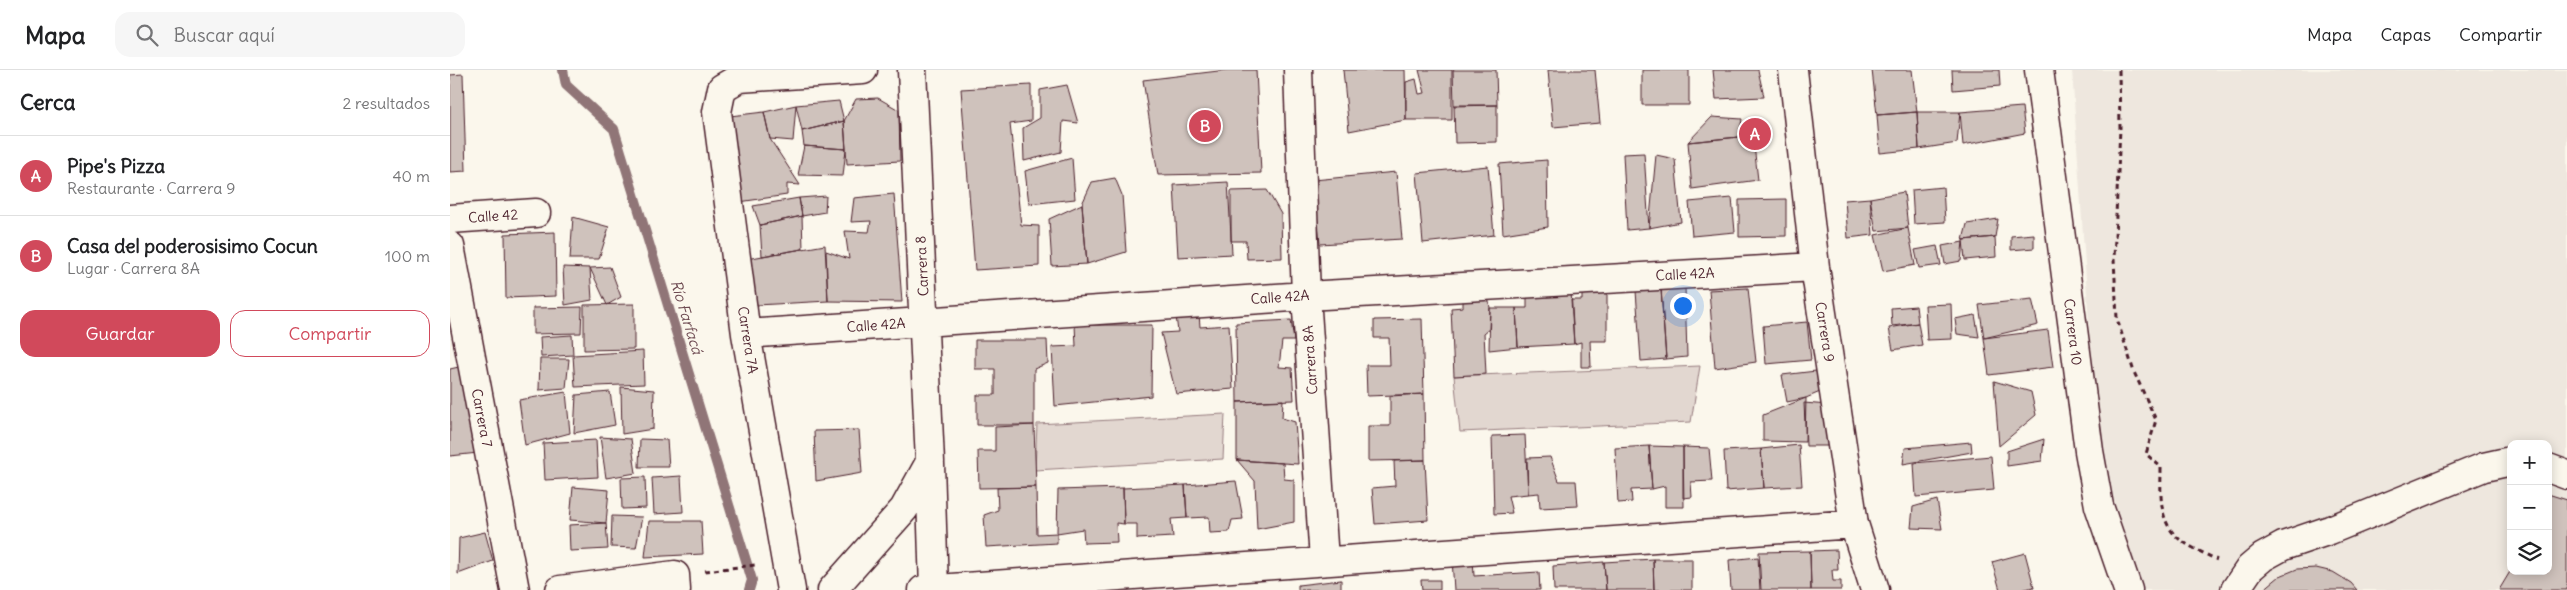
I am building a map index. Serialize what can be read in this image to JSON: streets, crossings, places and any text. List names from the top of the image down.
{
  "streets": {
    "street": [
      "Calle 42",
      "Carrera 8",
      "Calle 42A",
      "Carrera 9",
      "Carrera 10",
      "Carrera 7A",
      "Carrera 8A",
      "Carrera 7"
    ]
  },
  "crossings": [
    ["Carrera 8", "Calle 42A"],
    ["Calle 42A", "Carrera 9"],
    ["Calle 42A", "Carrera 7A"],
    ["Calle 42A", "Carrera 8A"]
  ],
  "water": ["Río Farfacá"],
  "page": {
    "header": "Mapa",
    "search": "Buscar aquí",
    "nav": ["Mapa", "Capas", "Compartir"],
    "heading": ["Cerca", "2 resultados"],
    "pins": ["B", "A"],
    "list": [
      {
        "mark": "A",
        "name": "Pipe's Pizza",
        "note": "Restaurante · Carrera 9",
        "value": "40 m"
      },
      {
        "mark": "B",
        "name": "Casa del poderosisimo Cocun",
        "note": "Lugar · Carrera 8A",
        "value": "100 m"
      }
    ],
    "buttons": ["Guardar", "Compartir"],
    "map_buttons": ["+", "−"]
  }
}
